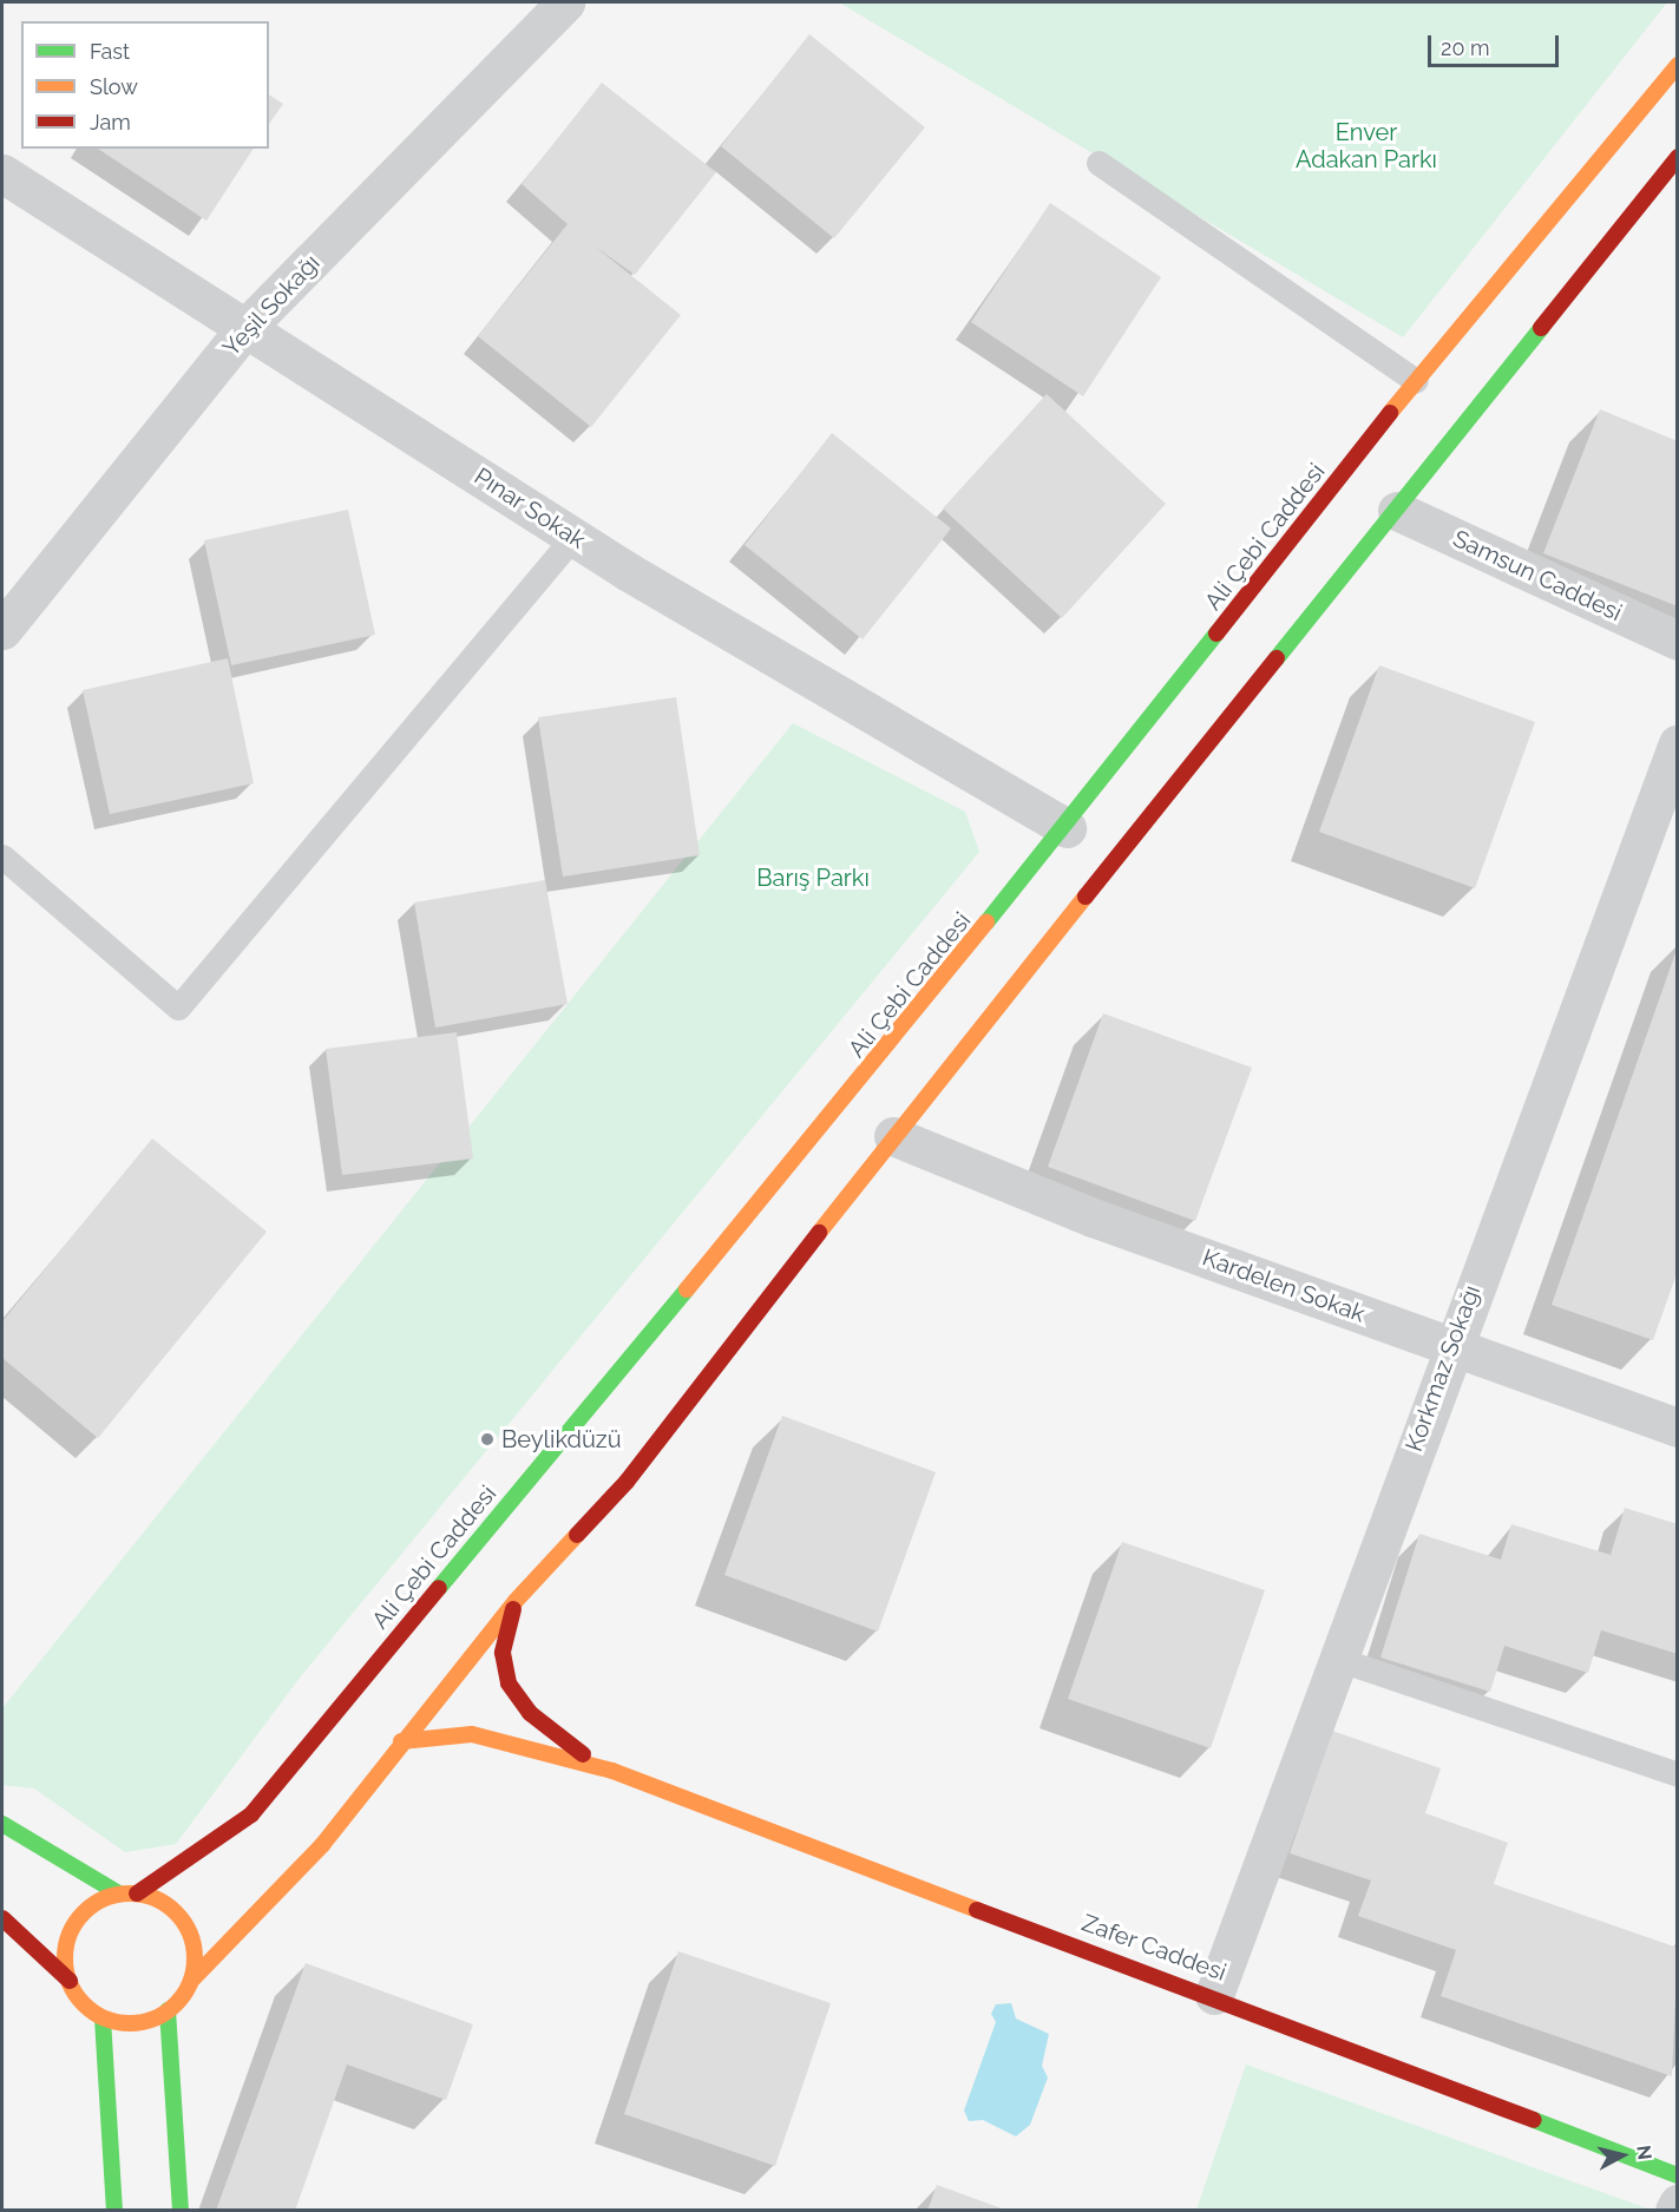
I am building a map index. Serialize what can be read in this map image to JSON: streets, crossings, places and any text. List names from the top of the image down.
{
  "streets": {
    "main road": ["Ali Çebi Caddesi", "Zafer Caddesi"],
    "street": [
      "Yeşil Sokağı",
      "Pınar Sokak",
      "Samsun Caddesi",
      "Kardelen Sokak",
      "Korkmaz Sokağı"
    ]
  },
  "crossings": [
    ["Yeşil Sokağı", "Pınar Sokak"],
    ["Pınar Sokak", "Ali Çebi Caddesi"],
    ["Kardelen Sokak", "Korkmaz Sokağı"],
    ["Korkmaz Sokağı", "Zafer Caddesi"]
  ],
  "parks": ["Enver Adakan Parkı", "Barış Parkı"],
  "places": ["Beylikdüzü"],
  "legend": ["Fast", "Slow", "Jam"],
  "scale_bar": "20 m",
  "north": "right"
}
